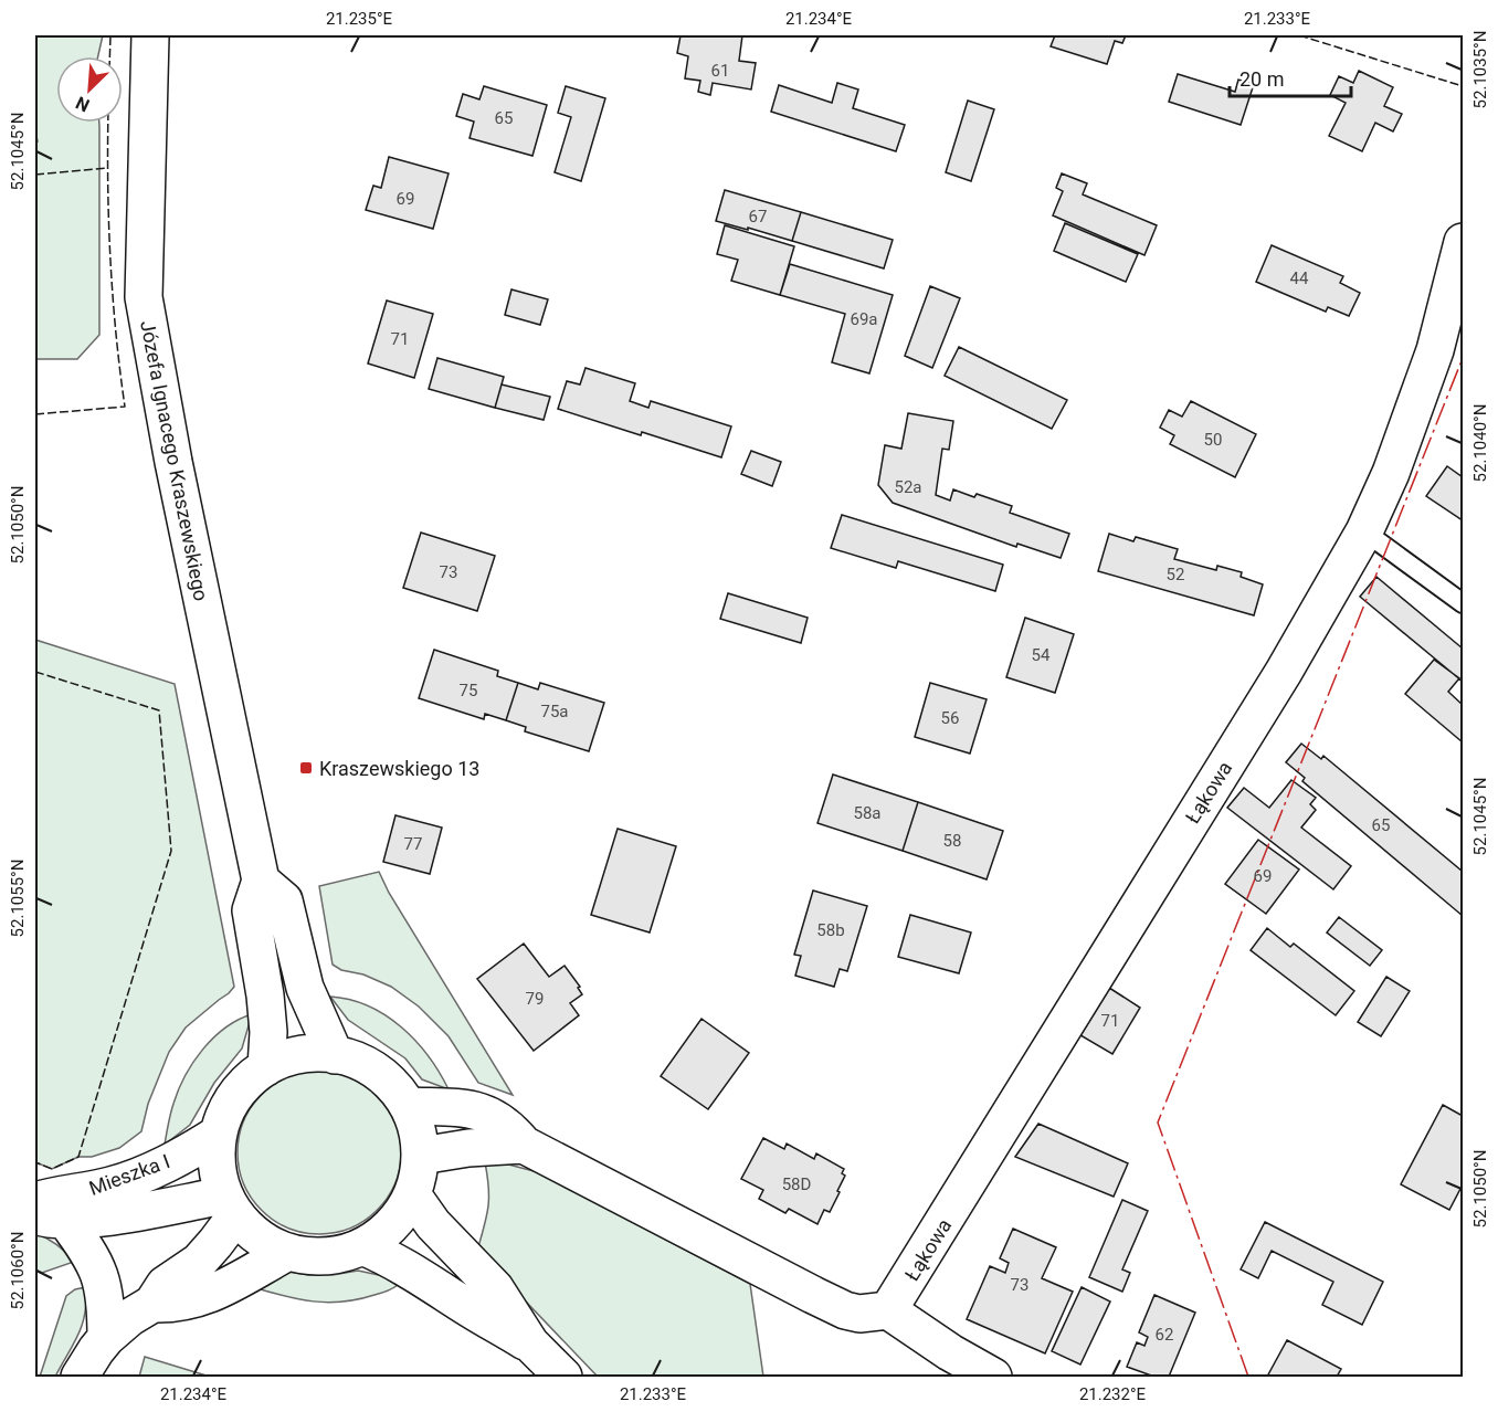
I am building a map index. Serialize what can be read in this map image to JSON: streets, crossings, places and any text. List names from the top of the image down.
{
  "streets": {
    "street": ["Józefa Ignacego Kraszewskiego", "Łąkowa", "Mieszka I"]
  },
  "crossings": [
    ["Józefa Ignacego Kraszewskiego", "Mieszka I"]
  ],
  "places": {
    "transit": ["Kraszewskiego 13"]
  },
  "house_numbers": [
    "61",
    "65",
    "69",
    "67",
    "44",
    "69a",
    "71",
    "50",
    "52a",
    "73",
    "52",
    "54",
    "75",
    "75a",
    "56",
    "58a",
    "65",
    "58",
    "77",
    "69",
    "58b",
    "79",
    "71",
    "58D",
    "73",
    "62"
  ],
  "scale_bar": "20 m",
  "north": "bottom left",
  "coordinates": [
    "21.235°E",
    "21.234°E",
    "21.233°E",
    "52.1035°N",
    "52.1045°N",
    "52.1040°N",
    "52.1050°N",
    "52.1055°N",
    "52.1060°N",
    "21.232°E"
  ]
}
